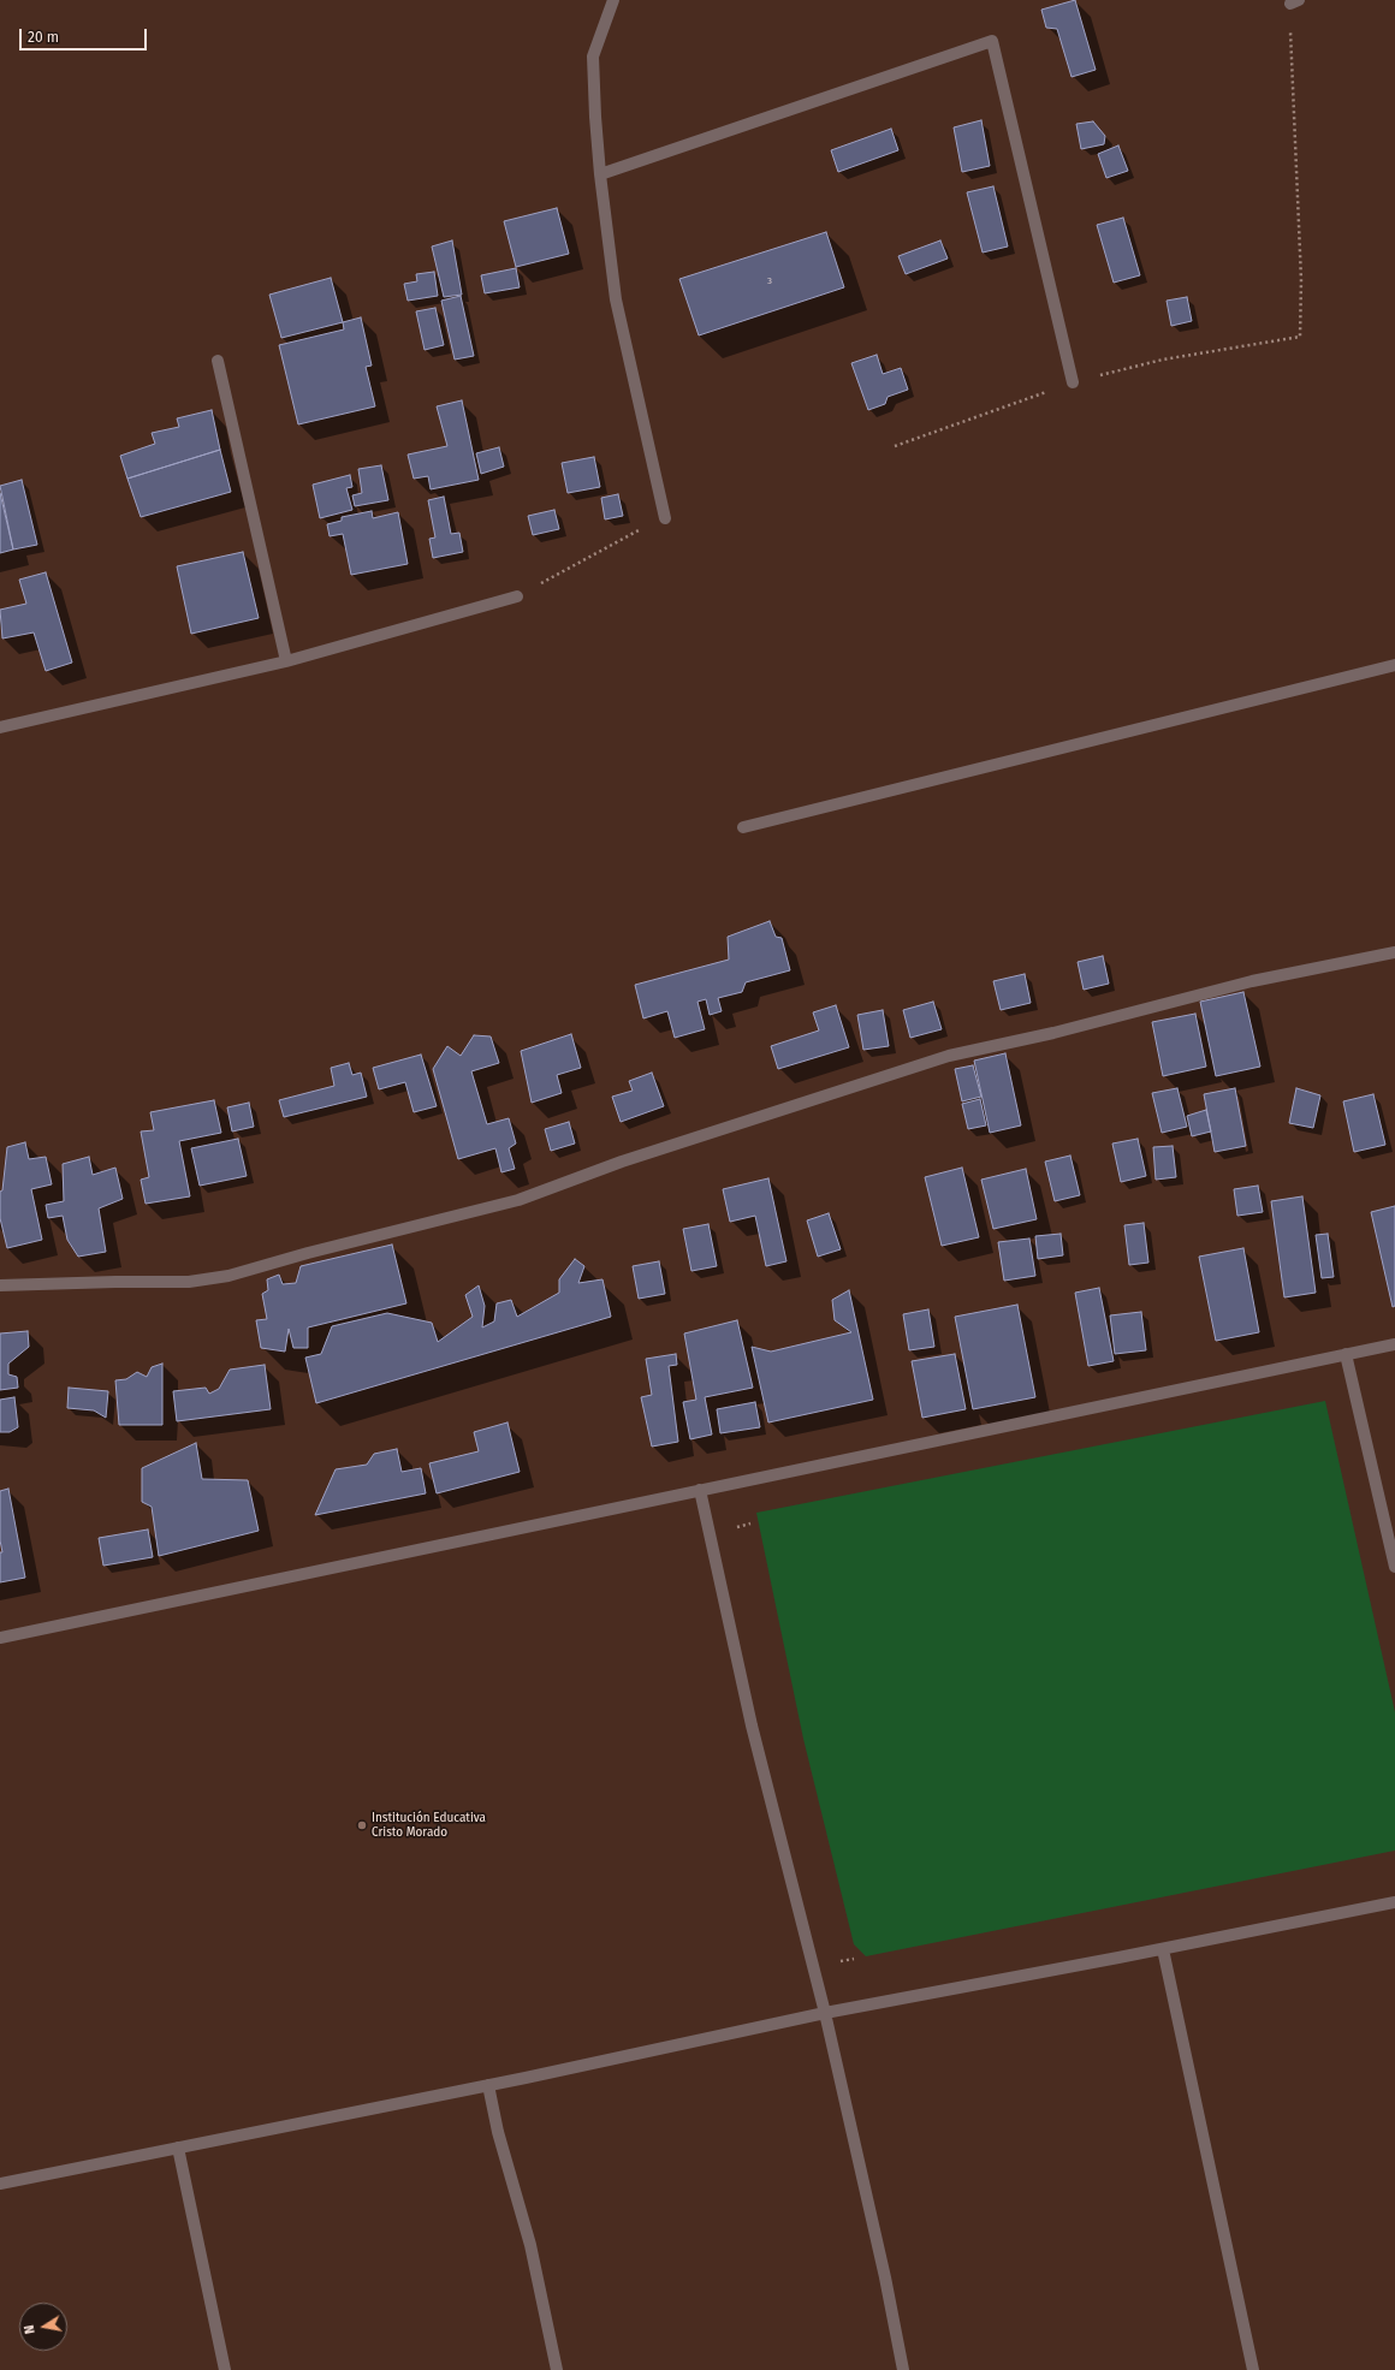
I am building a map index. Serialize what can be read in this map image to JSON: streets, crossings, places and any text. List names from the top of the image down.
{
  "places": ["Institución Educativa Cristo Morado"],
  "house_numbers": ["3"],
  "scale_bar": "20 m",
  "north": "left"
}
